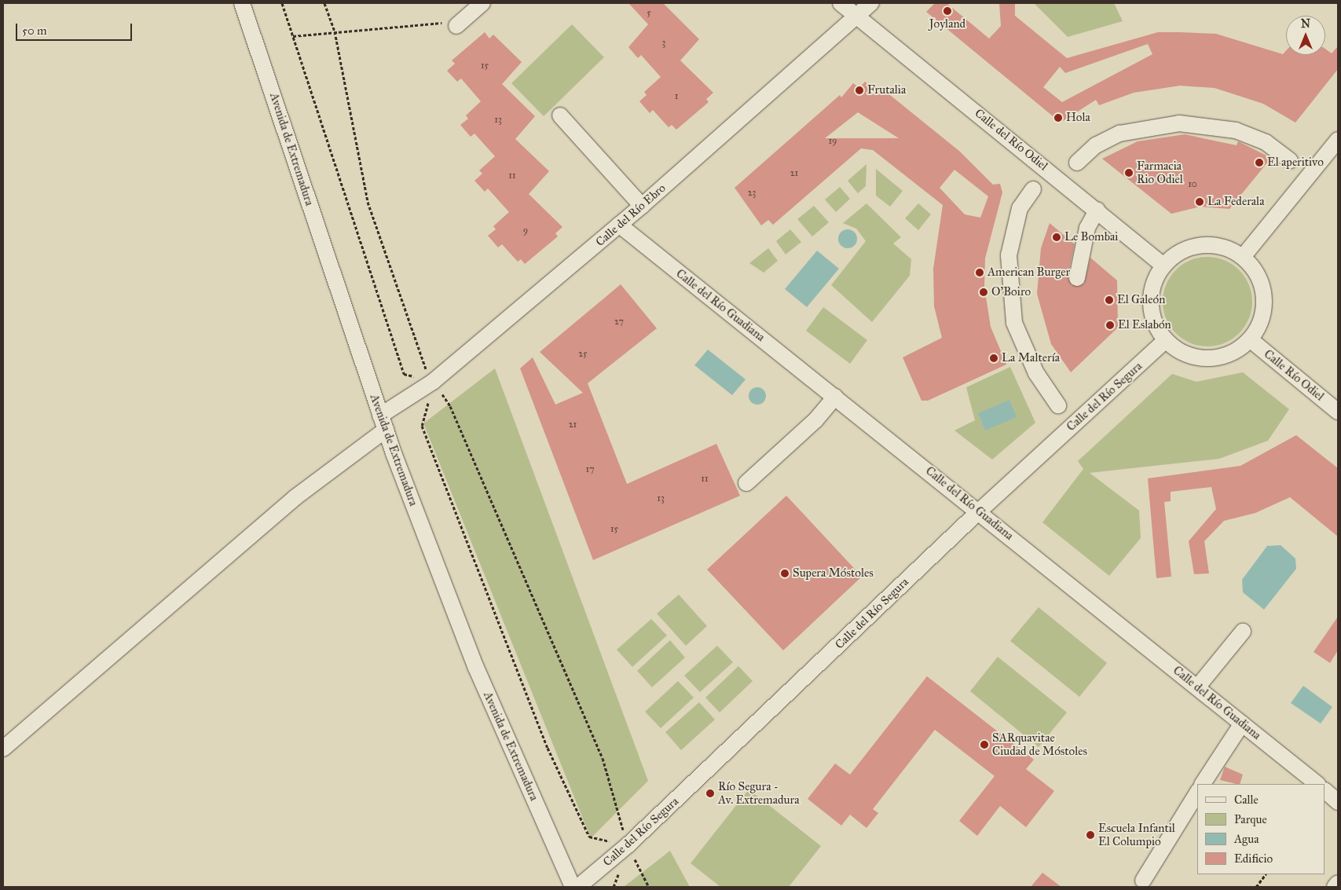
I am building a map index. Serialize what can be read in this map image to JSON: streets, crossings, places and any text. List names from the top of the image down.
{
  "streets": {
    "street": [
      "Calle del Río Odiel",
      "Avenida de Extremadura",
      "Calle del Río Ebro",
      "Calle del Río Guadiana",
      "Calle Río Odiel",
      "Calle del Río Segura"
    ]
  },
  "crossings": [
    ["Calle del Río Odiel", "Calle del Río Ebro"],
    ["Calle del Río Odiel", "Calle Río Odiel"],
    ["Calle del Río Odiel", "Calle del Río Segura"],
    ["Avenida de Extremadura", "Calle del Río Ebro"],
    ["Calle del Río Ebro", "Calle del Río Guadiana"],
    ["Calle del Río Guadiana", "Calle del Río Segura"],
    ["Calle Río Odiel", "Calle del Río Segura"]
  ],
  "places": [
    "Joyland",
    "Frutalia",
    "Hola",
    "El aperitivo",
    "Farmacia Rio Odiel",
    "La Federala",
    "Le Bombai",
    "American Burger",
    "O'Boiro",
    "El Galeón",
    "El Eslabón",
    "La Maltería",
    "Supera Móstoles",
    "SARquavitae Ciudad de Móstoles",
    "Río Segura - Av. Extremadura",
    "Escuela Infantil El Columpio"
  ],
  "house_numbers": [
    "5",
    "3",
    "15",
    "1",
    "13",
    "19",
    "21",
    "11",
    "10",
    "23",
    "9",
    "27",
    "25",
    "21",
    "17",
    "11",
    "13",
    "15"
  ],
  "legend": [
    "Calle",
    "Parque",
    "Agua",
    "Edificio"
  ],
  "scale_bar": "50 m",
  "north": "top"
}
